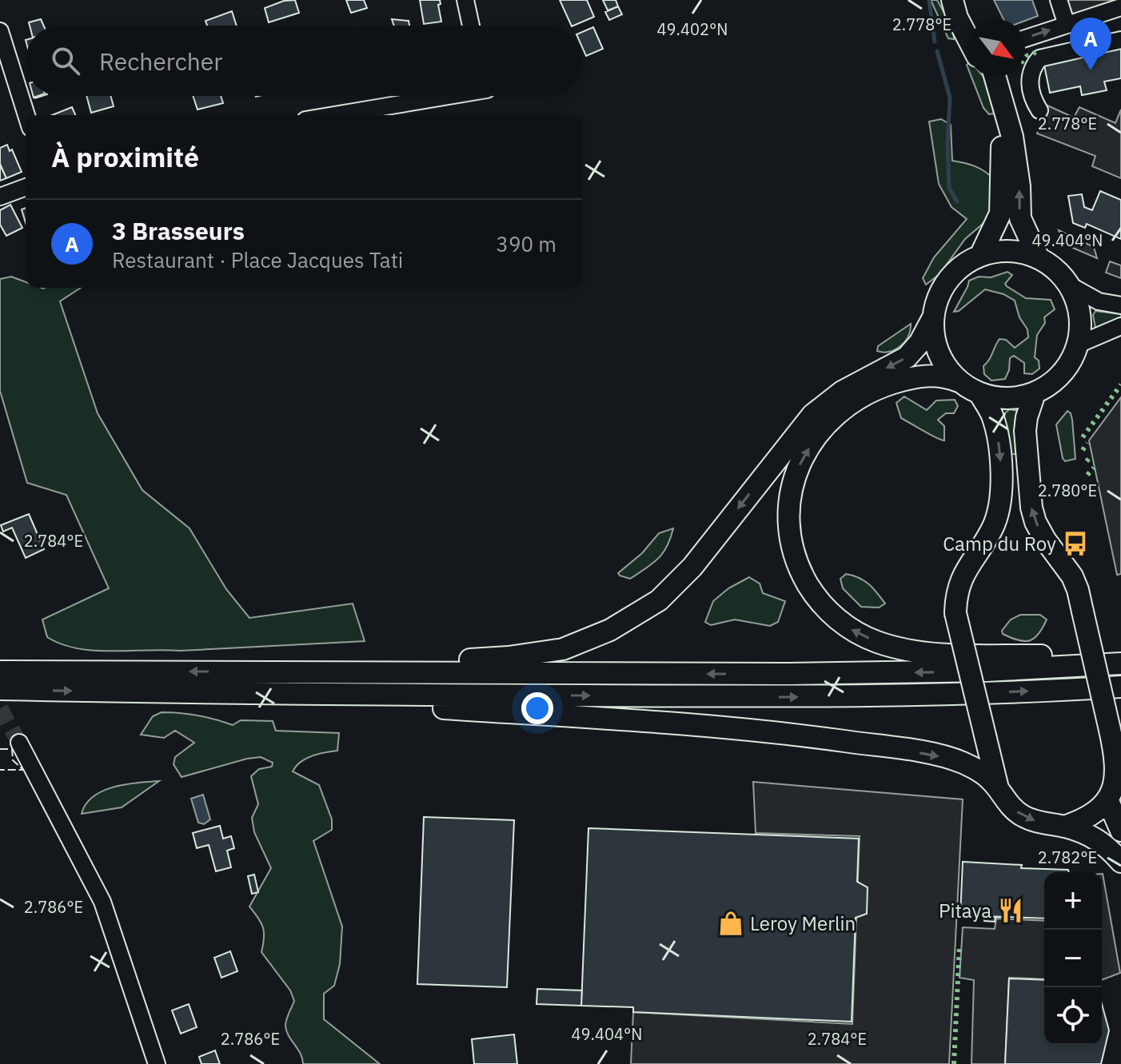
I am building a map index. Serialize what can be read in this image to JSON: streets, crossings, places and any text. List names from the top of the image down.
{
  "places": {
    "bus stop": ["Camp du Roy"],
    "restaurant": ["Pitaya"],
    "shop": ["Leroy Merlin"]
  },
  "north": "bottom right",
  "page": {
    "pins": "A",
    "search": "Rechercher",
    "heading": "À proximité",
    "list": [
      {
        "mark": "A",
        "name": "3 Brasseurs",
        "note": "Restaurant · Place Jacques Tati",
        "value": "390 m"
      }
    ],
    "map_buttons": ["+", "−"]
  },
  "coordinates": [
    "2.778°E",
    "49.402°N",
    "49.404°N",
    "2.780°E",
    "2.784°E",
    "2.782°E",
    "2.786°E"
  ]
}
